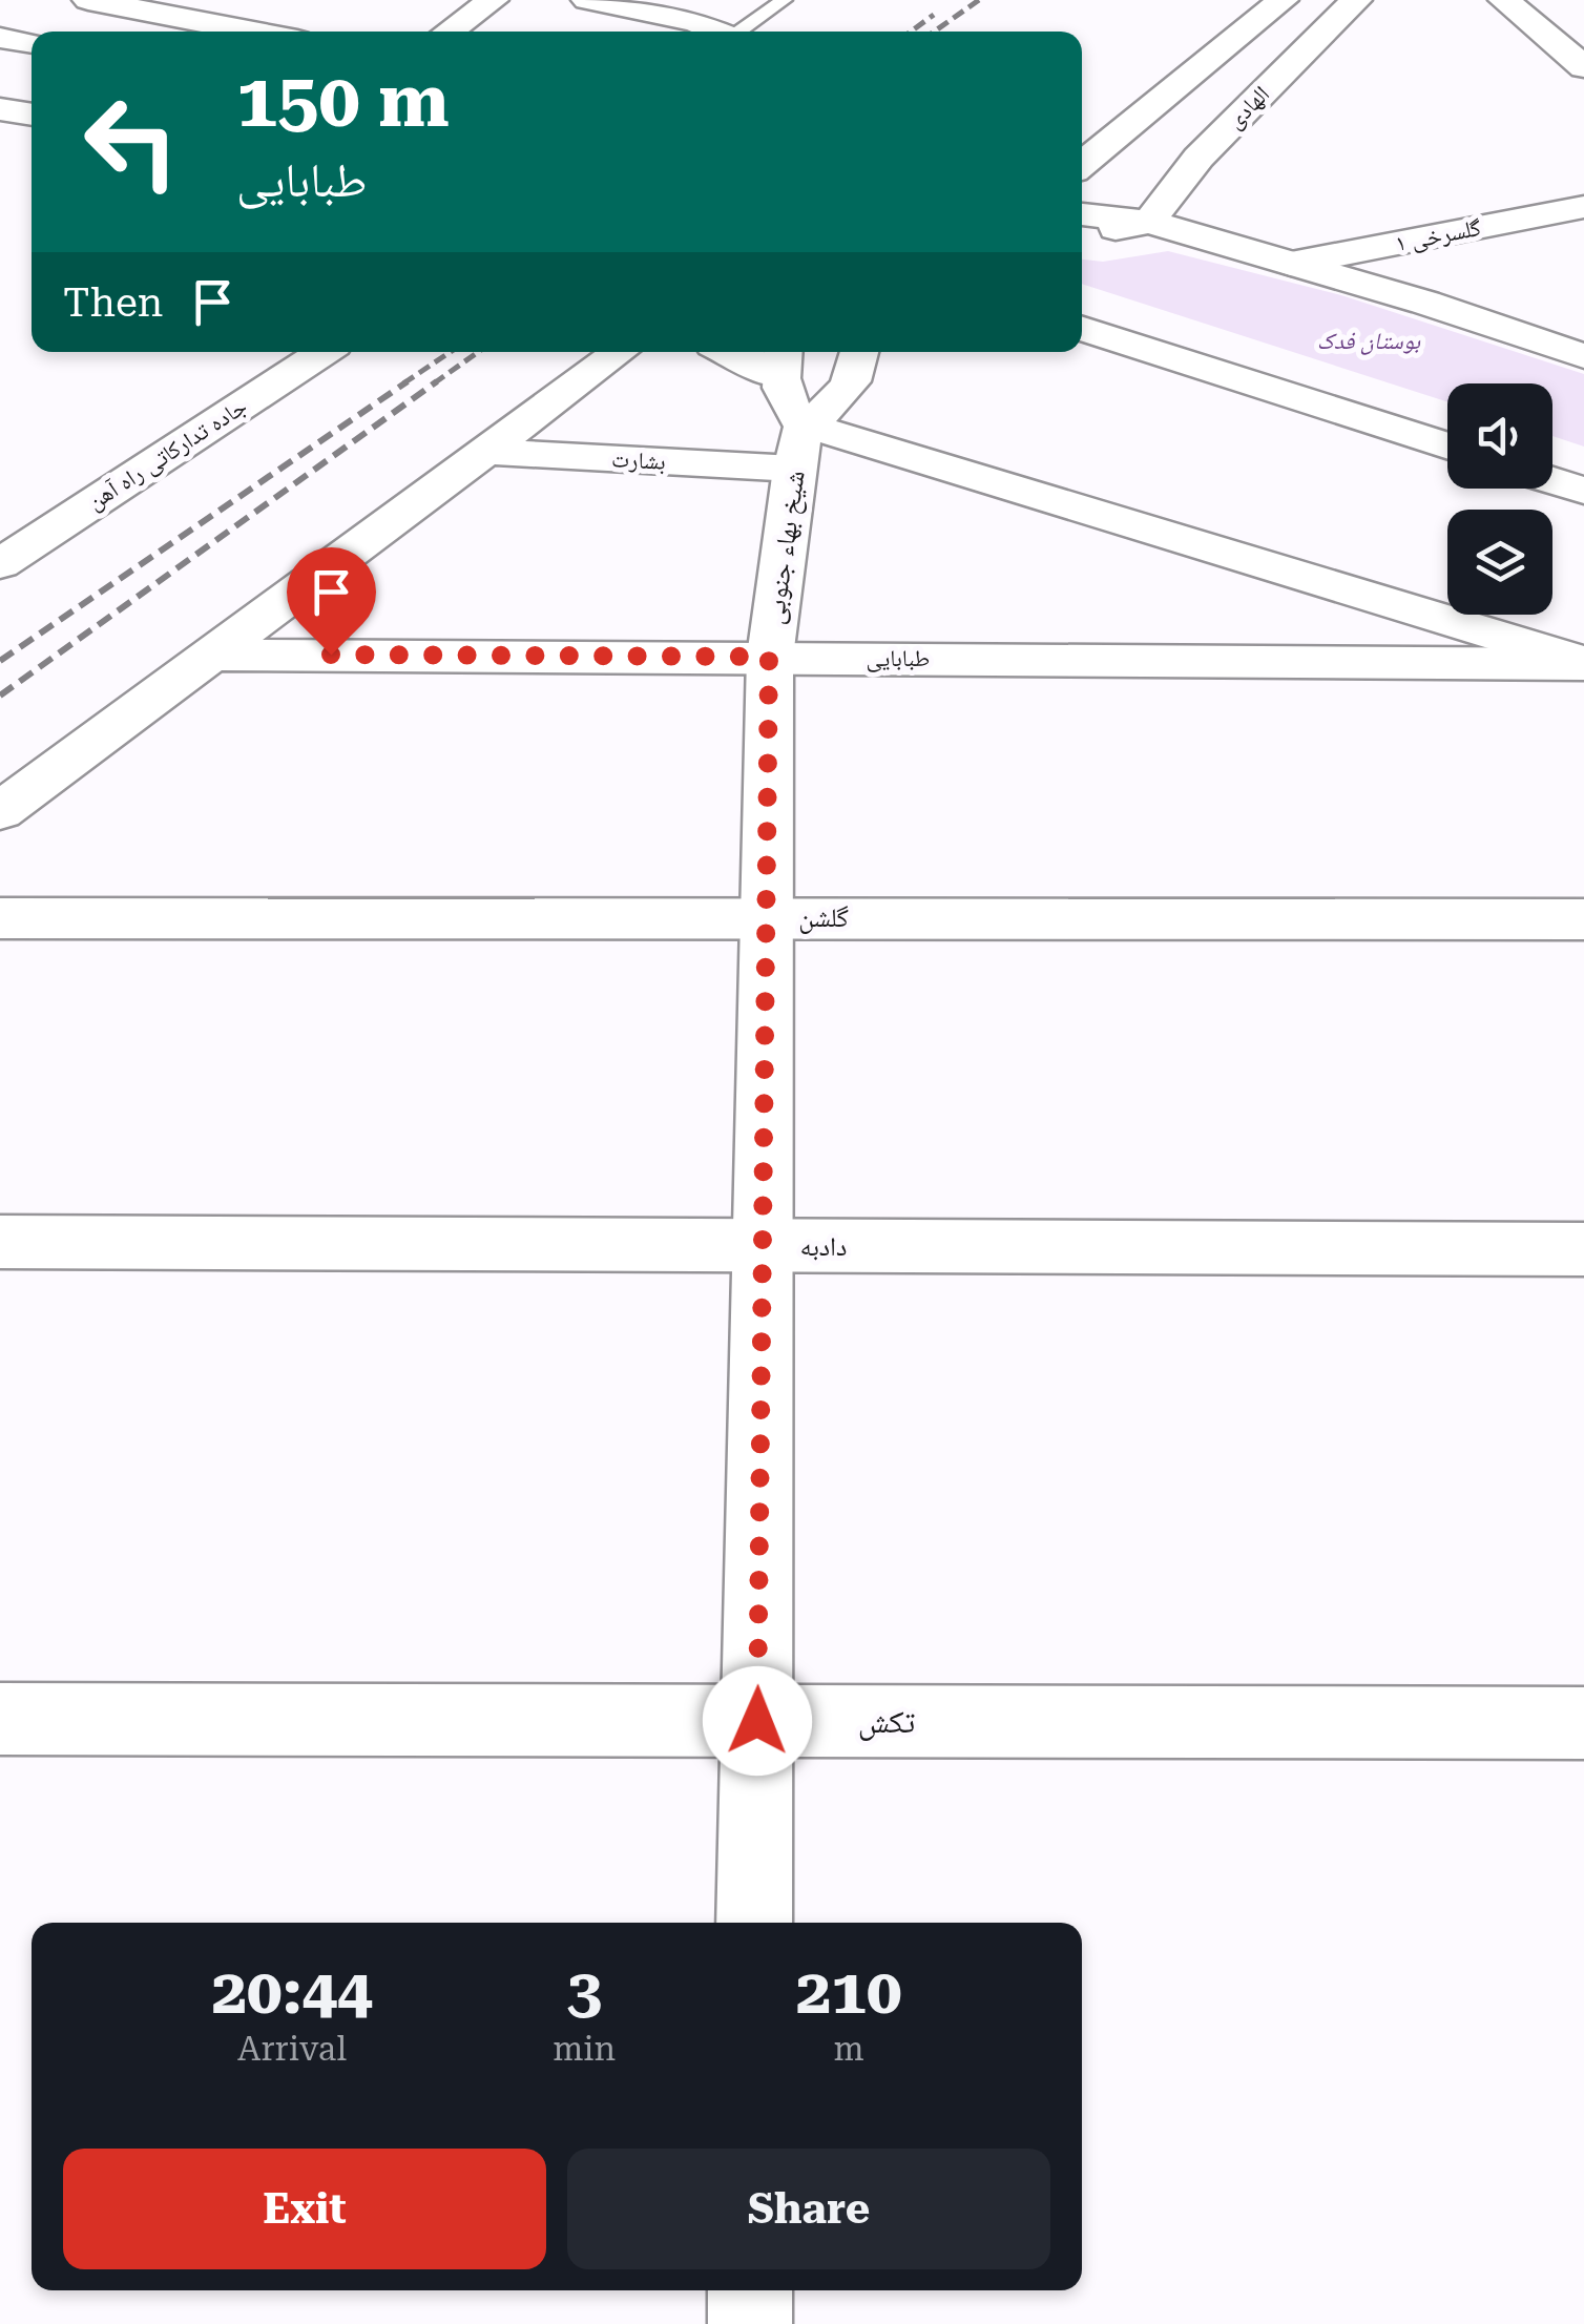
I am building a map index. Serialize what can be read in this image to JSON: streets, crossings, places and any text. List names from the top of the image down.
{
  "streets": {
    "street": [
      "الهادی",
      "گلسرخی ۱",
      "جاده تدارکاتی راه آهن",
      "بشارت",
      "شیخ بهاء جنوبی",
      "طبابایی",
      "گلشن",
      "دادبه",
      "تکش"
    ]
  },
  "crossings": [
    ["بشارت", "شیخ بهاء جنوبی"],
    ["شیخ بهاء جنوبی", "طبابایی"],
    ["شیخ بهاء جنوبی", "گلشن"],
    ["شیخ بهاء جنوبی", "دادبه"],
    ["شیخ بهاء جنوبی", "تکش"]
  ],
  "parks": ["بوستان فدک"],
  "page": {
    "turn": ["150 m", "طبابایی"],
    "then": "Then",
    "eta": [
      "20:44",
      "Arrival",
      "3",
      "min",
      "210",
      "m"
    ],
    "buttons": ["Exit", "Share"]
  }
}
